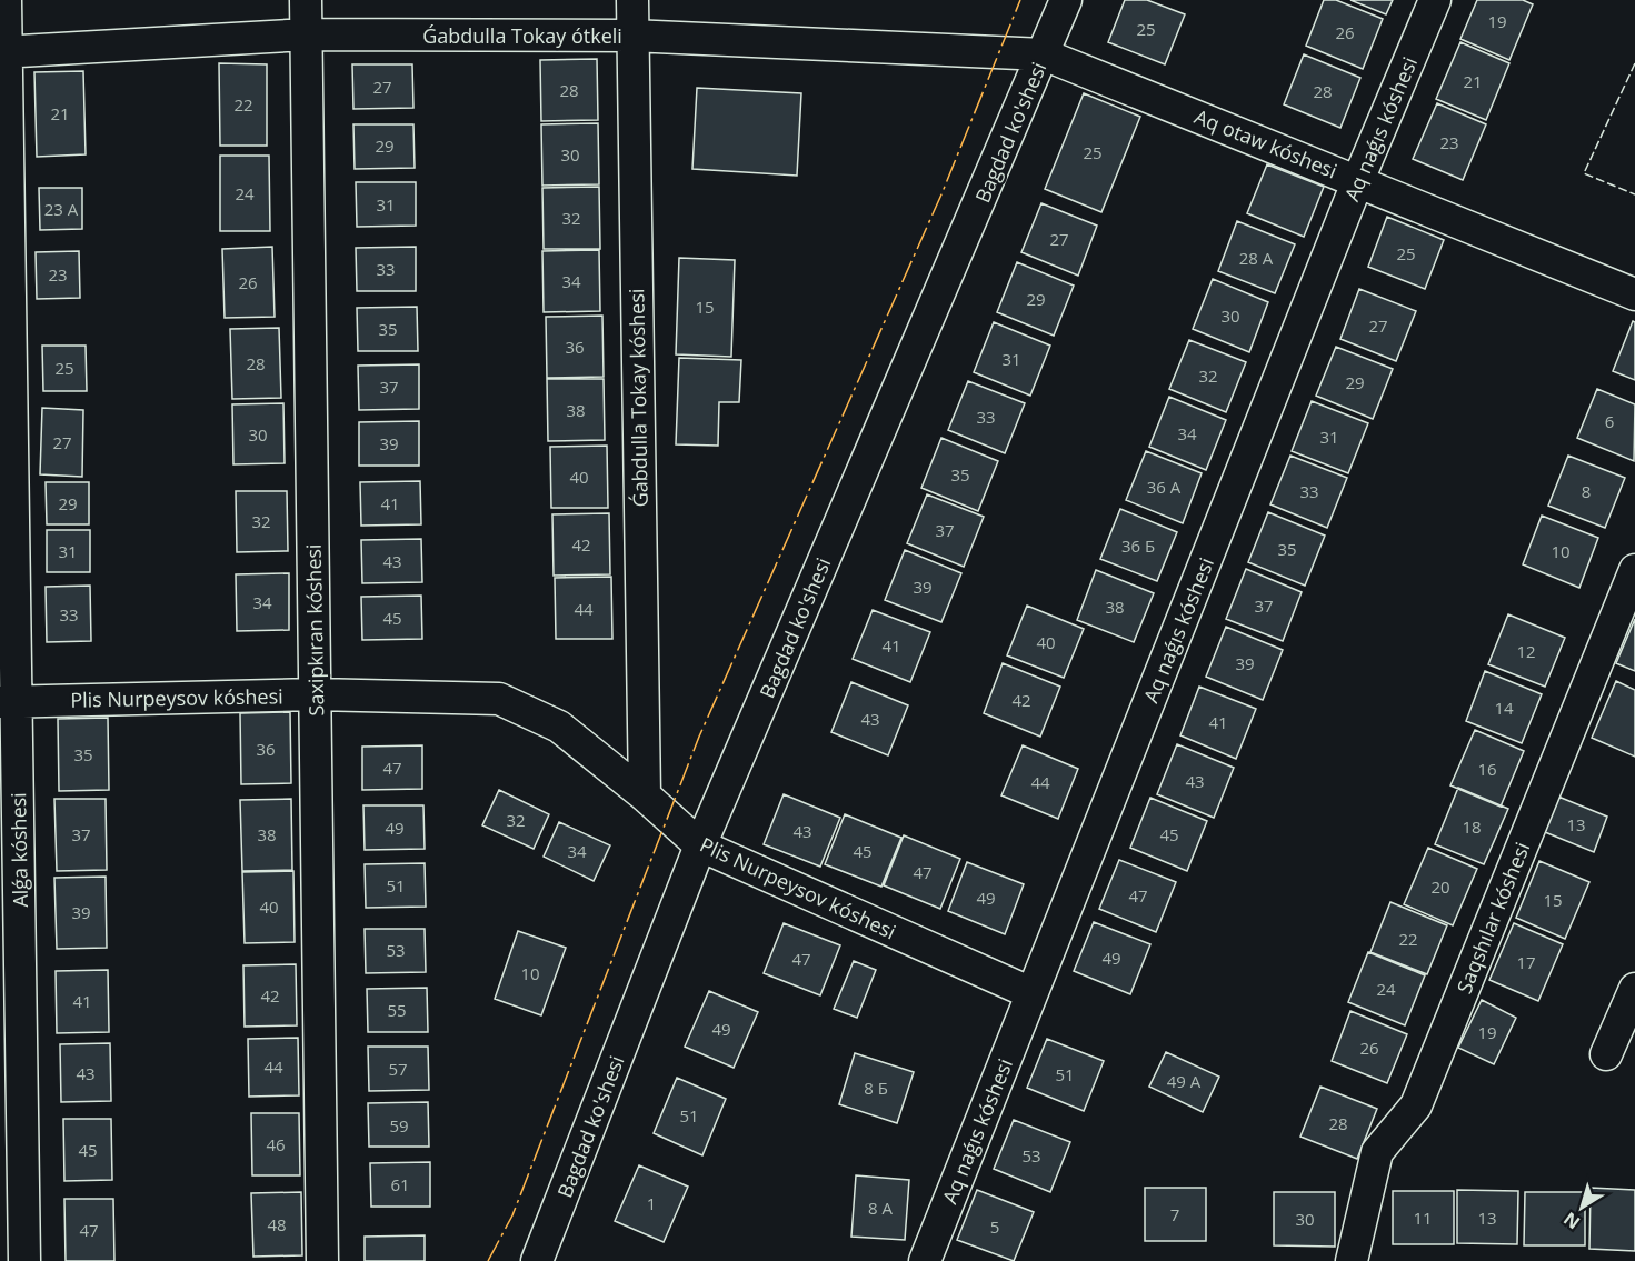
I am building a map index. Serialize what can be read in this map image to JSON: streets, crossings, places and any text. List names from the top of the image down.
{
  "streets": {
    "street": [
      "Ǵabdulla Tokay ótkeli",
      "Aq naǵıs kóshesi",
      "Bagdad ko'shesi",
      "Aq otaw kóshesi",
      "Ǵabdulla Tokay kóshesi",
      "Saxipkıran kóshesi",
      "Plis Nurpeysov kóshesi",
      "Alǵa kóshesi",
      "Saqshılar kóshesi"
    ]
  },
  "crossings": [
    ["Ǵabdulla Tokay ótkeli", "Bagdad ko'shesi"],
    ["Ǵabdulla Tokay ótkeli", "Aq otaw kóshesi"],
    ["Ǵabdulla Tokay ótkeli", "Ǵabdulla Tokay kóshesi"],
    ["Ǵabdulla Tokay ótkeli", "Saxipkıran kóshesi"],
    ["Ǵabdulla Tokay ótkeli", "Alǵa kóshesi"],
    ["Aq naǵıs kóshesi", "Aq otaw kóshesi"],
    ["Aq naǵıs kóshesi", "Plis Nurpeysov kóshesi"],
    ["Bagdad ko'shesi", "Aq otaw kóshesi"],
    ["Bagdad ko'shesi", "Plis Nurpeysov kóshesi"],
    ["Ǵabdulla Tokay kóshesi", "Plis Nurpeysov kóshesi"],
    ["Saxipkıran kóshesi", "Plis Nurpeysov kóshesi"],
    ["Plis Nurpeysov kóshesi", "Alǵa kóshesi"]
  ],
  "house_numbers": [
    "19",
    "25",
    "26",
    "21",
    "27",
    "28",
    "28",
    "22",
    "21",
    "23",
    "29",
    "25",
    "30",
    "24",
    "31",
    "23 А",
    "32",
    "27",
    "25",
    "28 А",
    "33",
    "23",
    "34",
    "26",
    "29",
    "15",
    "30",
    "27",
    "35",
    "36",
    "31",
    "28",
    "25",
    "32",
    "29",
    "37",
    "38",
    "33",
    "6",
    "34",
    "30",
    "31",
    "27",
    "39",
    "35",
    "40",
    "36 А",
    "33",
    "8",
    "29",
    "41",
    "32",
    "37",
    "42",
    "36 Б",
    "35",
    "31",
    "10",
    "43",
    "39",
    "34",
    "37",
    "38",
    "44",
    "33",
    "45",
    "40",
    "41",
    "12",
    "39",
    "42",
    "14",
    "43",
    "41",
    "36",
    "35",
    "47",
    "16",
    "43",
    "44",
    "32",
    "13",
    "18",
    "49",
    "43",
    "37",
    "38",
    "45",
    "34",
    "45",
    "47",
    "51",
    "20",
    "47",
    "49",
    "15",
    "40",
    "39",
    "22",
    "53",
    "49",
    "47",
    "17",
    "10",
    "24",
    "42",
    "41",
    "55",
    "49",
    "19",
    "26",
    "44",
    "57",
    "43",
    "51",
    "49 А",
    "8 Б",
    "51",
    "28",
    "59",
    "46",
    "45",
    "53",
    "61",
    "1",
    "8 А",
    "7",
    "11",
    "13",
    "30",
    "48",
    "5",
    "47"
  ],
  "north": "bottom left"
}
